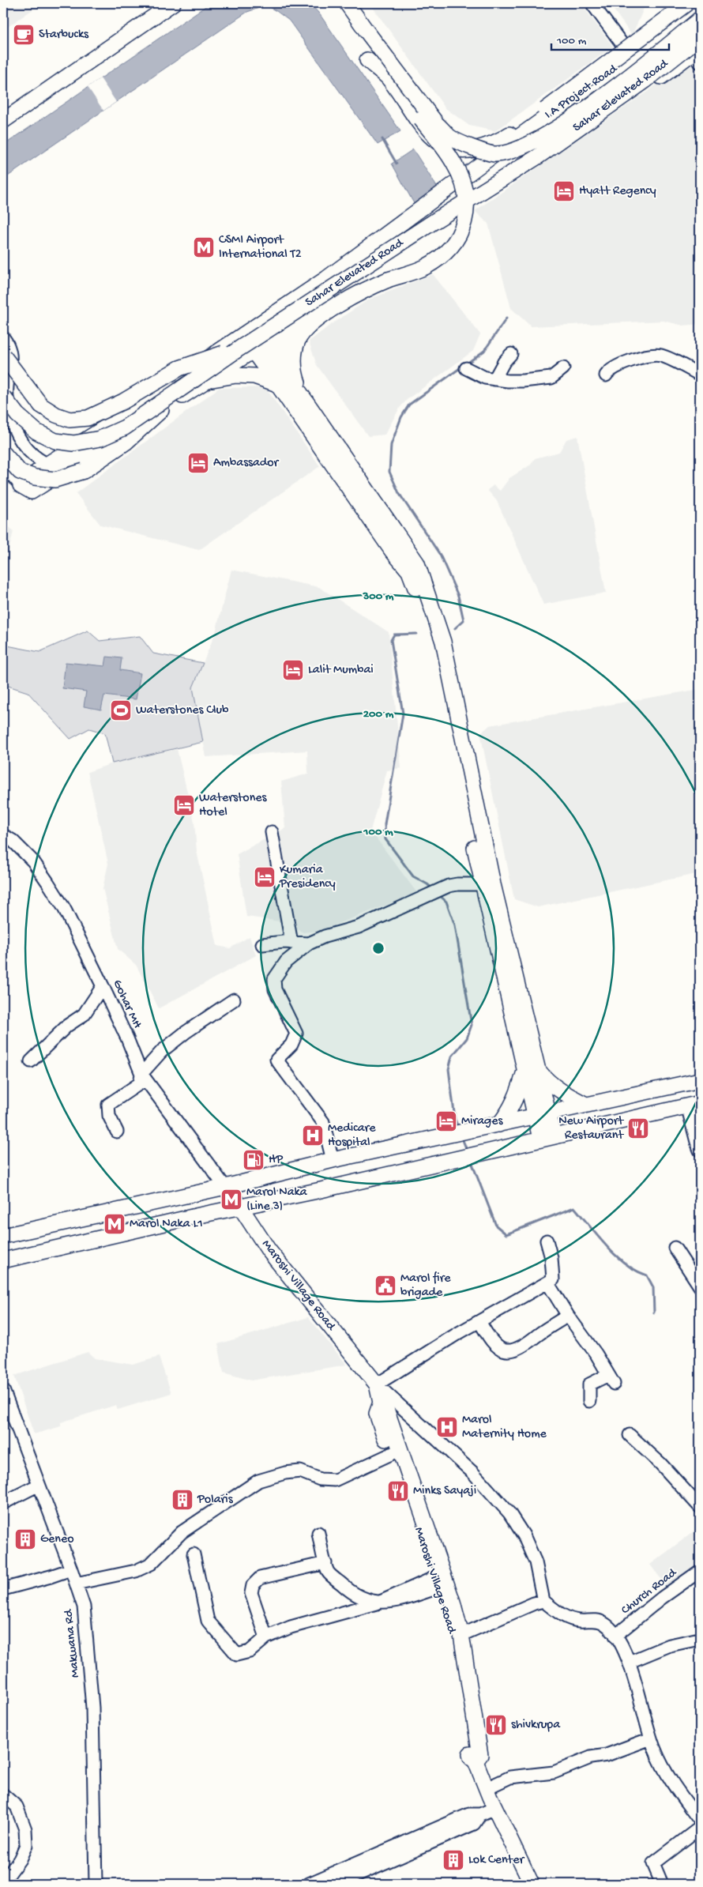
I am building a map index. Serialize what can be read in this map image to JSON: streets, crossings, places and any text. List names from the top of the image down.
{
  "streets": {
    "main road": ["I A Project Road", "Sahar Elevated Road", "Maroshi Village Road"],
    "street": ["Gohar MH", "Church Road", "Makwana Rd"]
  },
  "crossings": [
    ["I A Project Road", "Sahar Elevated Road"],
    ["Gohar MH", "Maroshi Village Road"]
  ],
  "places": {
    "cafe": ["Starbucks"],
    "hotel": [
      "Hyatt Regency",
      "Ambassador",
      "Lalit Mumbai",
      "Waterstones Hotel",
      "Kumaria Presidency",
      "Mirages"
    ],
    "metro station": ["CSMI Airport International T2", "Marol Naka (Line 3)", "Marol Naka L1"],
    "sports": ["Waterstones Club"],
    "restaurant": ["New Airport Restaurant", "Minks Sayaji", "shivkrupa"],
    "hospital": ["Medicare Hospital", "Marol Maternity Home"],
    "fuel station": ["HP"],
    "public building": ["Marol fire brigade"],
    "building": ["Polaris", "Geneo", "Lok Center"]
  },
  "scale_bar": "100 m",
  "rings": ["300 m", "200 m", "100 m"]
}
